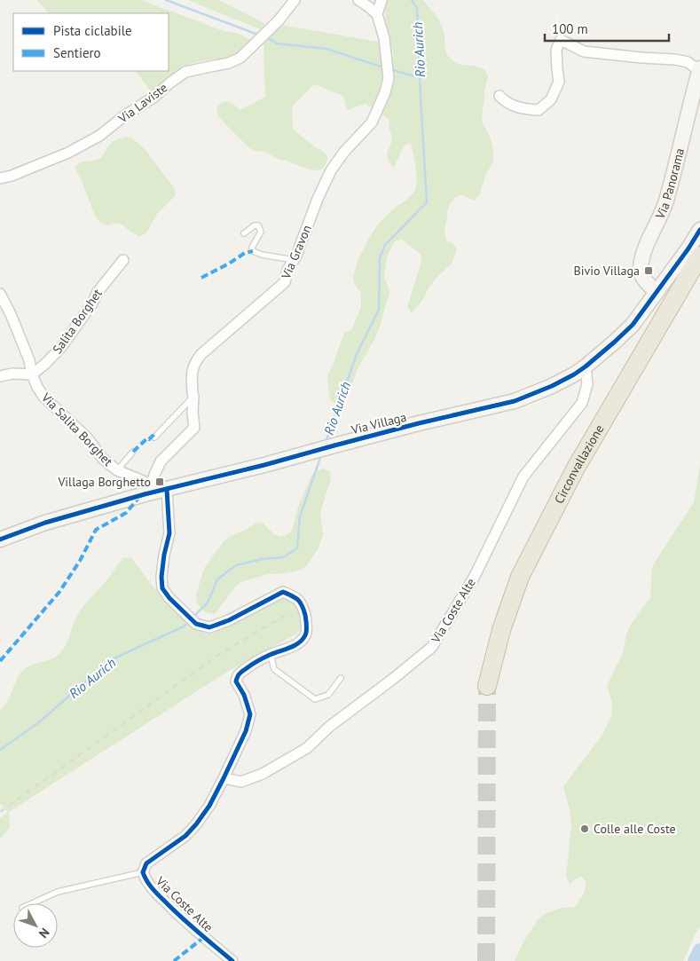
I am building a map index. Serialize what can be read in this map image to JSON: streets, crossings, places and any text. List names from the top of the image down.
{
  "streets": {
    "highway": ["Circonvallazione"],
    "street": [
      "Via Laviste",
      "Via Panorama",
      "Via Gravon",
      "Salita Borghet",
      "Via Villaga",
      "Via Salita Borghet",
      "Via Coste Alte"
    ]
  },
  "crossings": [
    ["Via Panorama", "Via Villaga"],
    ["Via Gravon", "Via Villaga"],
    ["Via Gravon", "Via Salita Borghet"],
    ["Salita Borghet", "Via Salita Borghet"],
    ["Via Villaga", "Via Salita Borghet"],
    ["Via Villaga", "Via Coste Alte"]
  ],
  "water": ["Rio Aurich"],
  "places": {
    "transit": ["Bivio Villaga", "Villaga Borghetto"],
    "other": ["Colle alle Coste"]
  },
  "legend": ["Pista ciclabile", "Sentiero"],
  "scale_bar": "100 m",
  "north": "bottom right"
}
